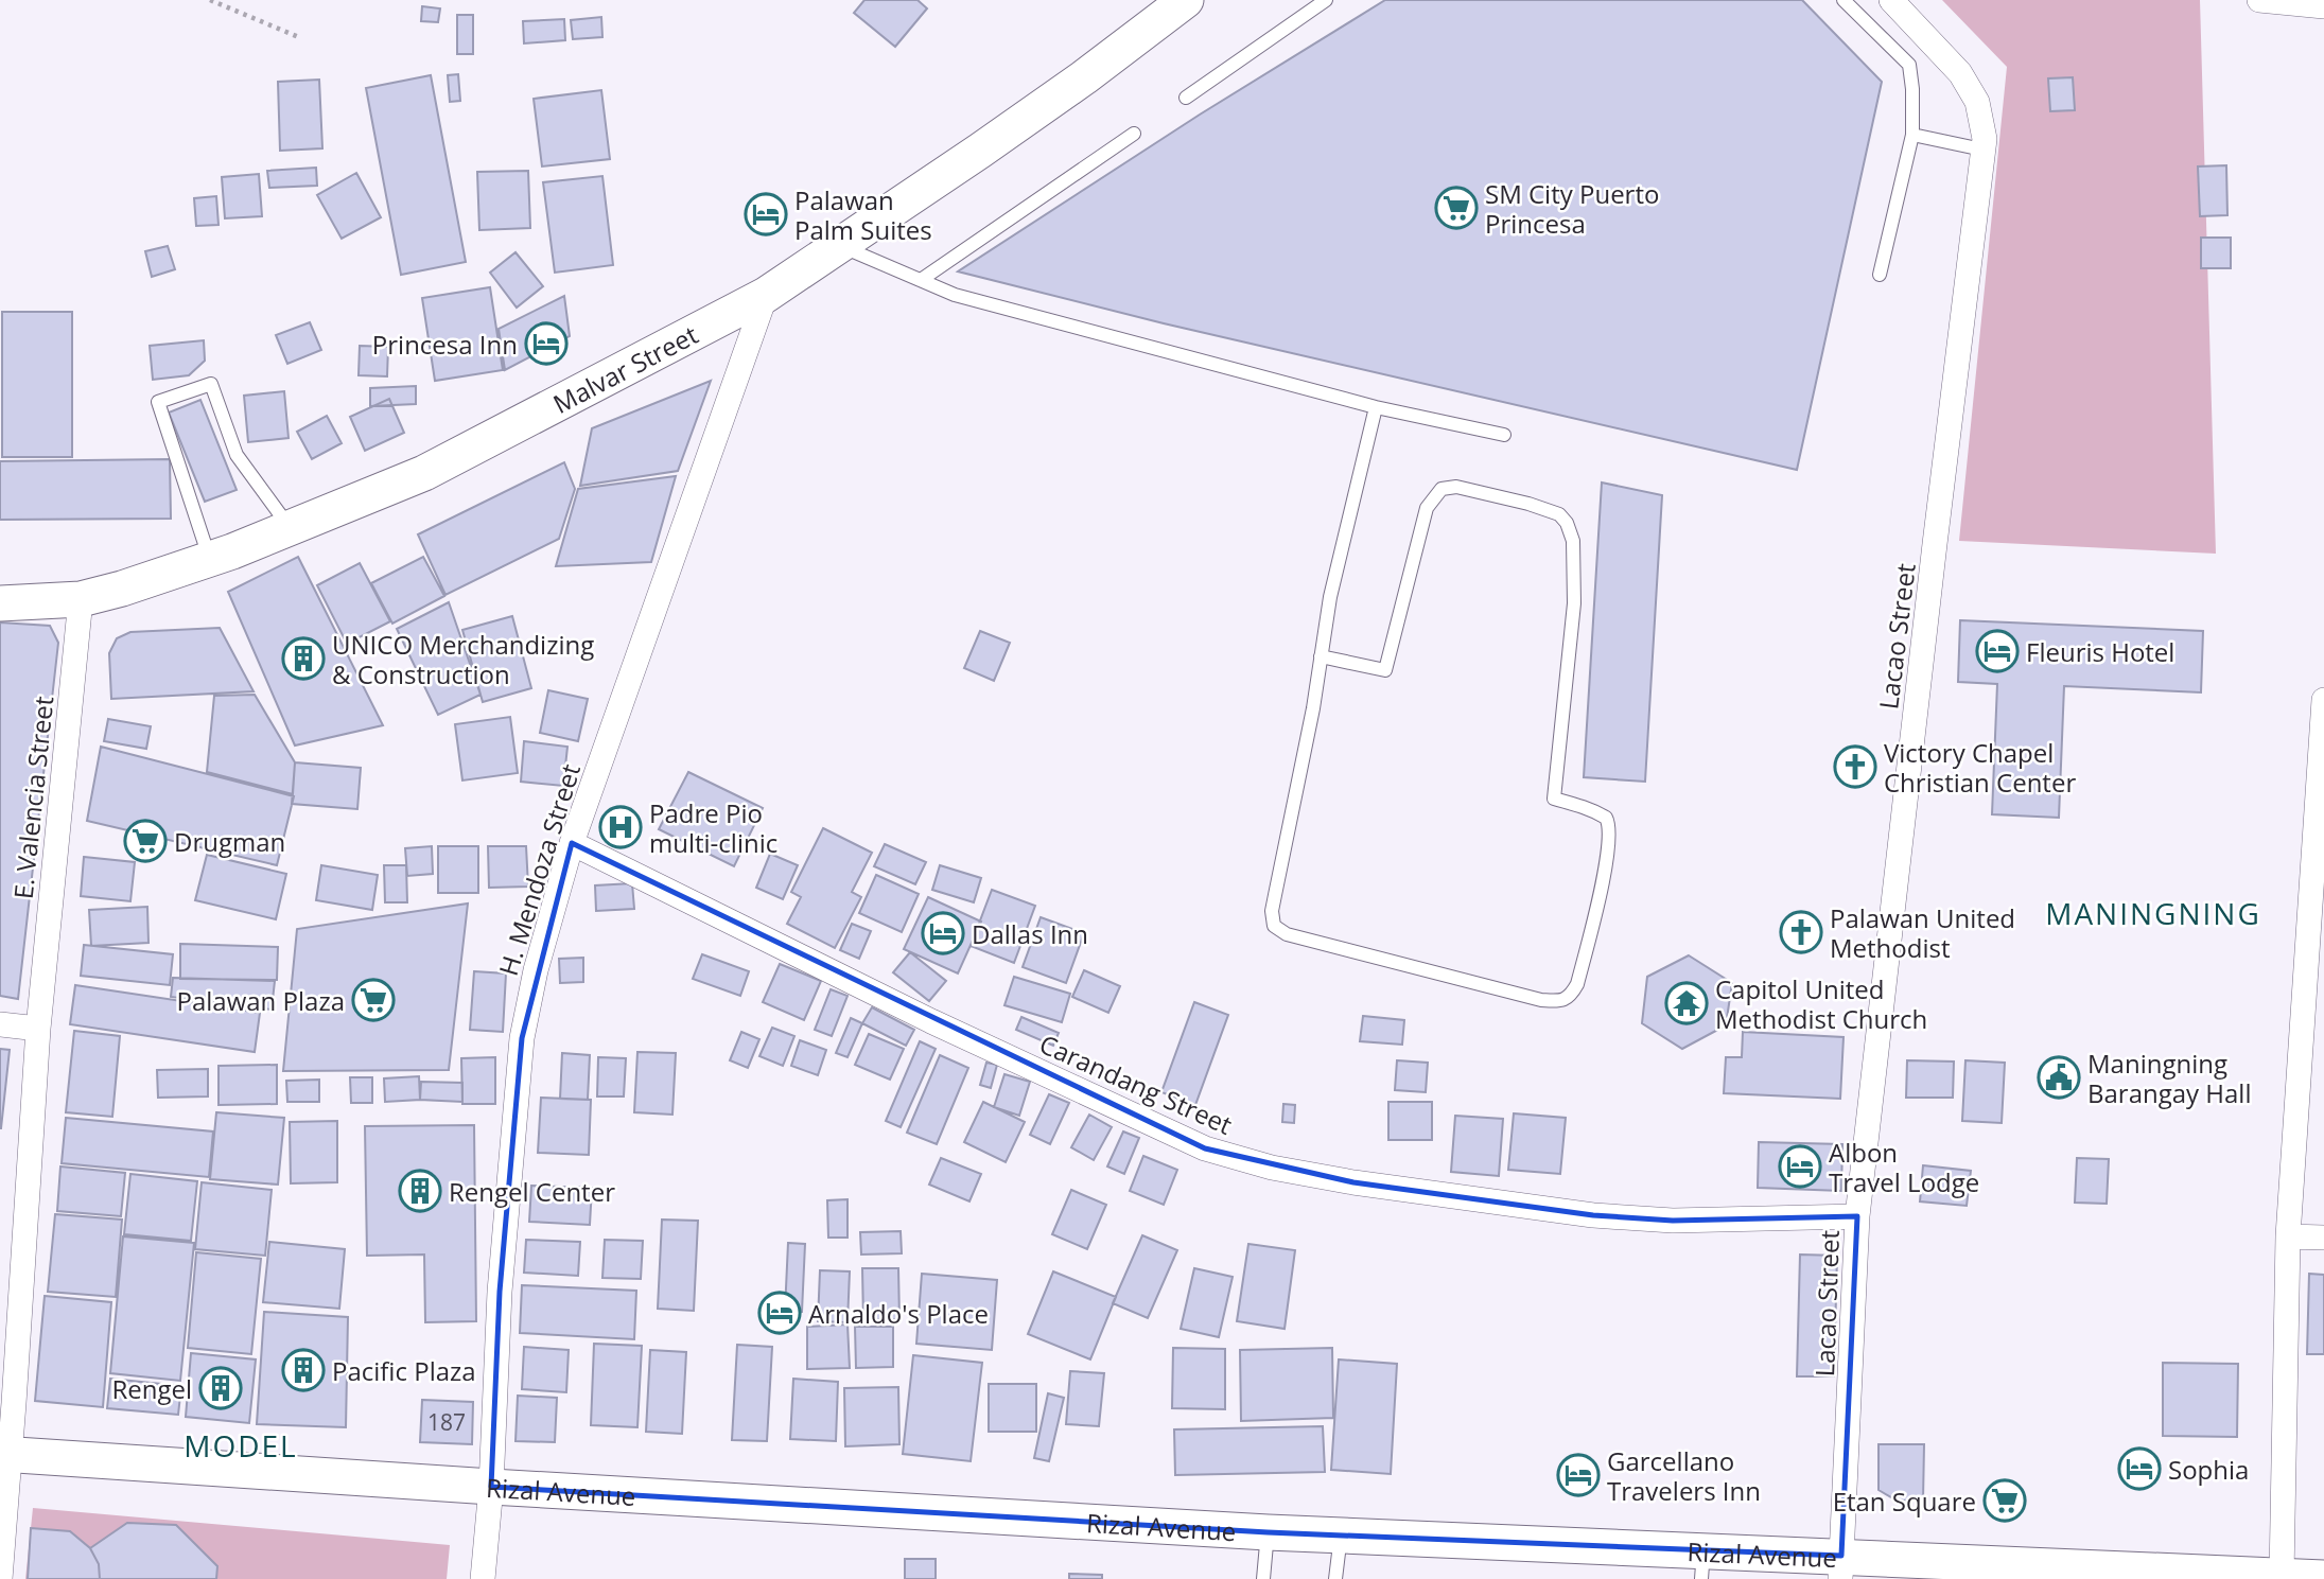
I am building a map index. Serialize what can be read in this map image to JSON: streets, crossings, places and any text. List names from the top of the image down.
{
  "streets": {
    "main road": ["Malvar Street", "Rizal Avenue"],
    "street": [
      "Lacao Street",
      "E. Valencia Street",
      "H. Mendoza Street",
      "Carandang Street"
    ]
  },
  "crossings": [
    ["Malvar Street", "E. Valencia Street"],
    ["Malvar Street", "H. Mendoza Street"],
    ["Lacao Street", "Carandang Street"],
    ["Lacao Street", "Rizal Avenue"],
    ["E. Valencia Street", "Rizal Avenue"],
    ["H. Mendoza Street", "Carandang Street"],
    ["H. Mendoza Street", "Rizal Avenue"]
  ],
  "districts": ["MANINGNING", "MODEL"],
  "places": {
    "supermarket": [
      "SM City Puerto Princesa",
      "Drugman",
      "Palawan Plaza",
      "Etan Square"
    ],
    "hotel": [
      "Palawan Palm Suites",
      "Princesa Inn",
      "Fleuris Hotel",
      "Dallas Inn",
      "Albon Travel Lodge",
      "Arnaldo's Place",
      "Sophia",
      "Garcellano Travelers Inn"
    ],
    "building": [
      "UNICO Merchandizing & Construction",
      "Rengel Center",
      "Pacific Plaza",
      "Rengel"
    ],
    "church": ["Victory Chapel Christian Center", "Palawan United Methodist"],
    "hospital": ["Padre Pio multi-clinic"],
    "temple": ["Capitol United Methodist Church"],
    "public building": ["Maningning Barangay Hall"]
  },
  "house_numbers": ["187"]
}
